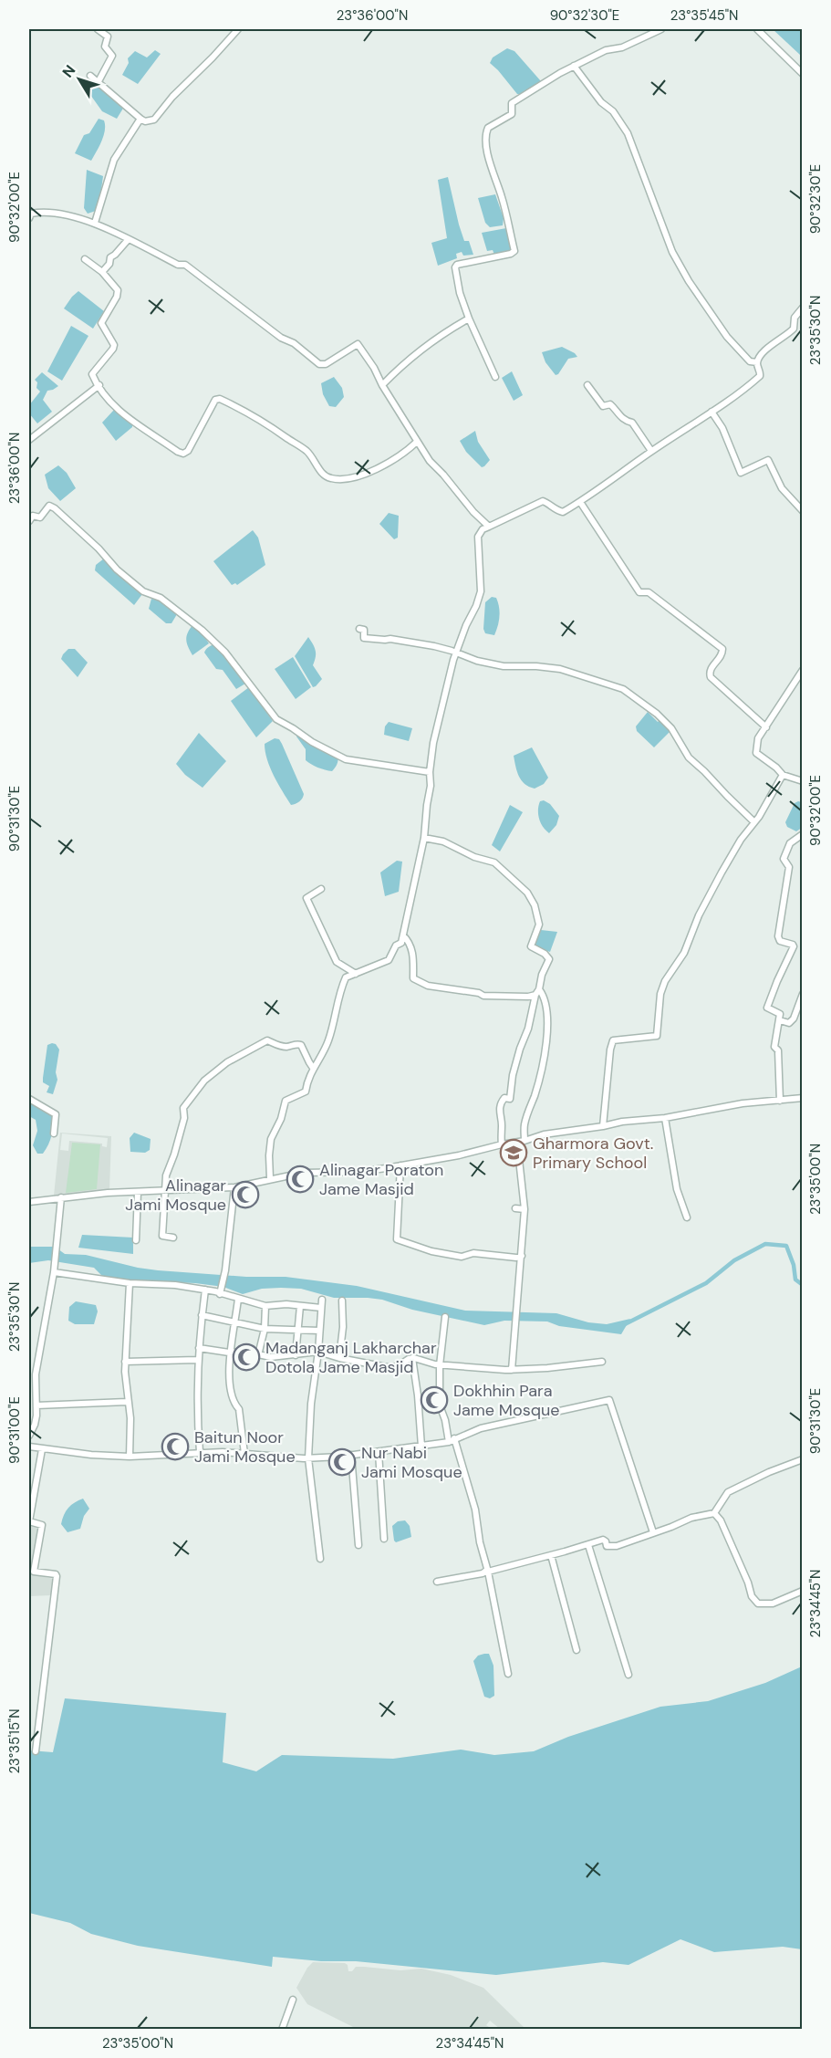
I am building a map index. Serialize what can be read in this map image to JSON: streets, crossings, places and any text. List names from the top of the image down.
{
  "places": {
    "school or university": ["Gharmora Govt. Primary School"],
    "mosque": [
      "Alinagar Poraton Jame Masjid",
      "Alinagar Jami Mosque",
      "Madanganj Lakharchar Dotola Jame Masjid",
      "Dokhhin Para Jame Mosque",
      "Baitun Noor Jami Mosque",
      "Nur Nabi Jami Mosque"
    ]
  },
  "north": "top left",
  "coordinates": [
    "23°36'00\"N",
    "90°32'30\"E",
    "23°35'45\"N",
    "90°32'00\"E",
    "23°35'30\"N",
    "90°31'30\"E",
    "23°35'00\"N",
    "90°31'00\"E",
    "23°34'45\"N",
    "23°35'15\"N"
  ]
}
